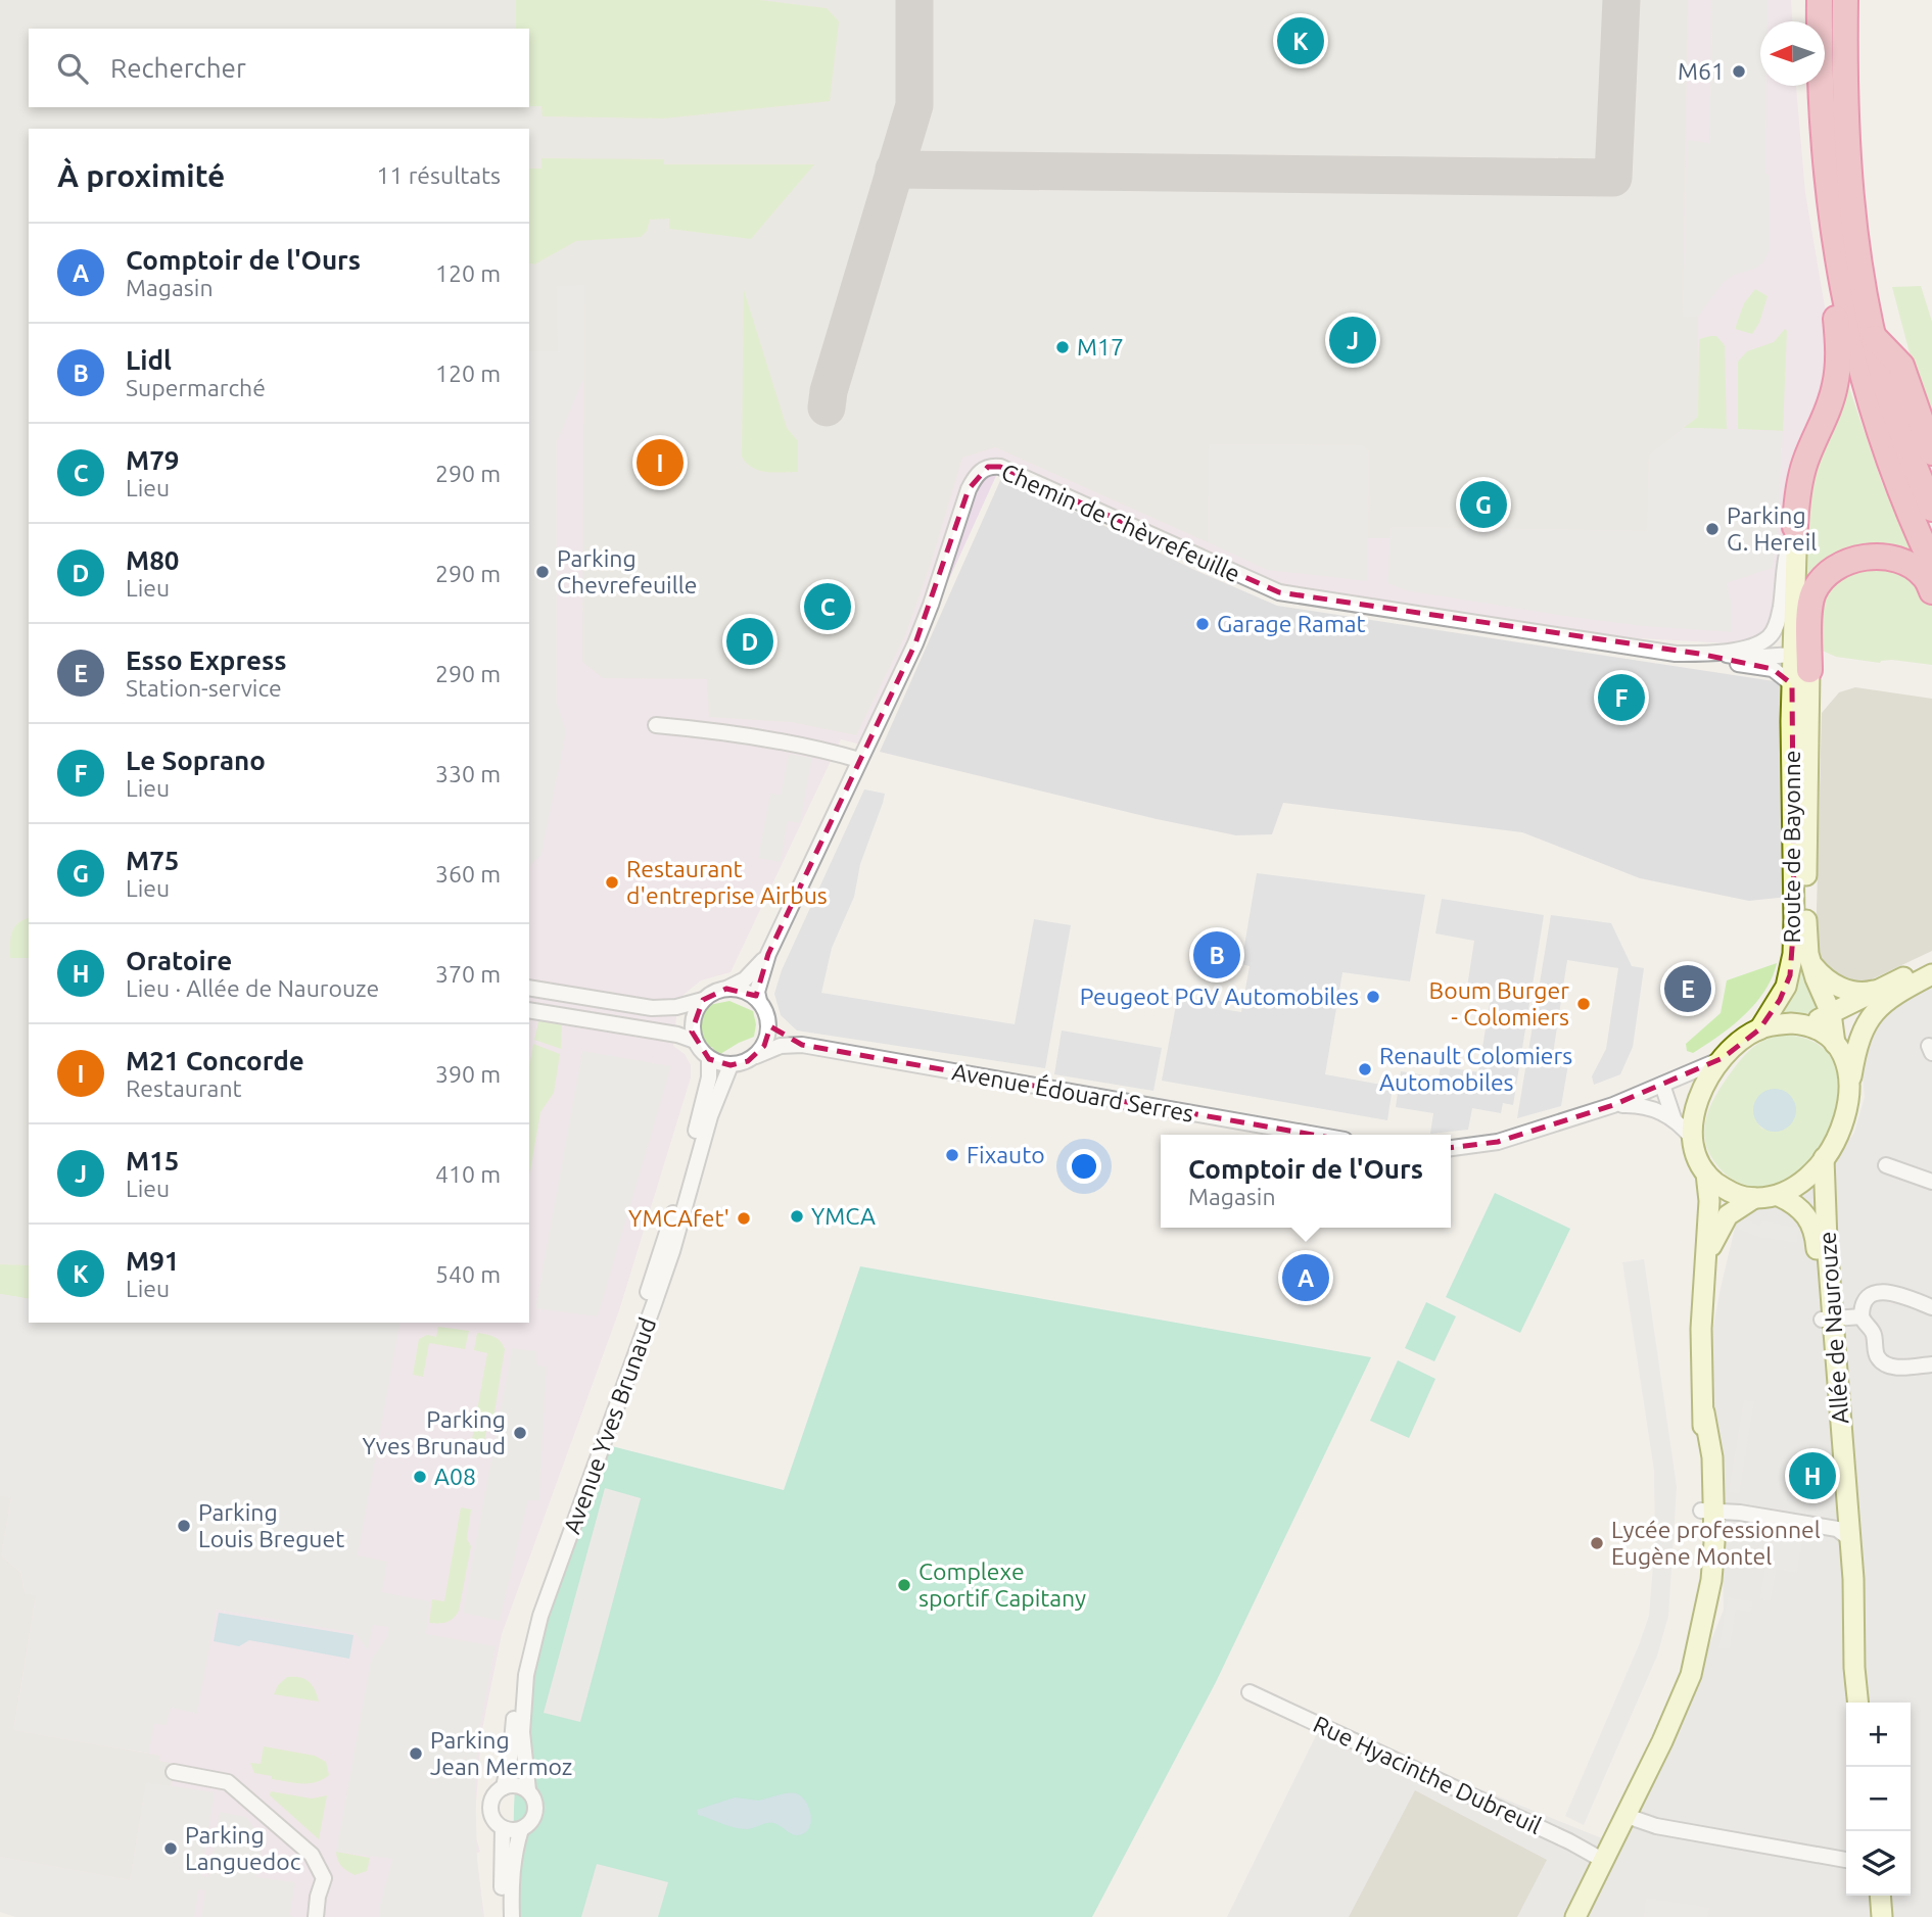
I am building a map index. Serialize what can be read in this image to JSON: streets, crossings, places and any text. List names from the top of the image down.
{
  "streets": {
    "main road": ["Route de Bayonne", "Allée de Naurouze"],
    "street": [
      "Chemin de Chèvrefeuille",
      "Avenue Édouard Serres",
      "Avenue Yves Brunaud",
      "Rue Hyacinthe Dubreuil"
    ]
  },
  "crossings": [
    ["Chemin de Chèvrefeuille", "Route de Bayonne"],
    ["Chemin de Chèvrefeuille", "Avenue Édouard Serres"],
    ["Chemin de Chèvrefeuille", "Avenue Yves Brunaud"],
    ["Route de Bayonne", "Allée de Naurouze"],
    ["Avenue Édouard Serres", "Avenue Yves Brunaud"]
  ],
  "places": [
    "M61",
    "M17",
    "Parking G. Hereil",
    "Parking Chevrefeuille",
    "Garage Ramat",
    "Restaurant d'entreprise Airbus",
    "Peugeot PGV Automobiles",
    "Boum Burger - Colomiers",
    "Renault Colomiers Automobiles",
    "Fixauto",
    "YMCA",
    "YMCAfet'",
    "Parking Yves Brunaud",
    "A08",
    "Parking Louis Breguet",
    "Lycée professionnel Eugène Montel",
    "Complexe sportif Capitany",
    "Parking Jean Mermoz",
    "Parking Languedoc"
  ],
  "north": "left",
  "page": {
    "pins": [
      "K",
      "J",
      "I",
      "G",
      "C",
      "D",
      "F",
      "B",
      "E",
      "A",
      "H"
    ],
    "search": "Rechercher",
    "heading": ["À proximité", "11 résultats"],
    "list": [
      {
        "mark": "A",
        "name": "Comptoir de l'Ours",
        "note": "Magasin",
        "value": "120 m"
      },
      {
        "mark": "B",
        "name": "Lidl",
        "note": "Supermarché",
        "value": "120 m"
      },
      {
        "mark": "C",
        "name": "M79",
        "note": "Lieu",
        "value": "290 m"
      },
      {
        "mark": "D",
        "name": "M80",
        "note": "Lieu",
        "value": "290 m"
      },
      {
        "mark": "E",
        "name": "Esso Express",
        "note": "Station-service",
        "value": "290 m"
      },
      {
        "mark": "F",
        "name": "Le Soprano",
        "note": "Lieu",
        "value": "330 m"
      },
      {
        "mark": "G",
        "name": "M75",
        "note": "Lieu",
        "value": "360 m"
      },
      {
        "mark": "H",
        "name": "Oratoire",
        "note": "Lieu · Allée de Naurouze",
        "value": "370 m"
      },
      {
        "mark": "I",
        "name": "M21 Concorde",
        "note": "Restaurant",
        "value": "390 m"
      },
      {
        "mark": "J",
        "name": "M15",
        "note": "Lieu",
        "value": "410 m"
      },
      {
        "mark": "K",
        "name": "M91",
        "note": "Lieu",
        "value": "540 m"
      }
    ],
    "popup": ["Comptoir de l'Ours", "Magasin"],
    "map_buttons": ["+", "−"]
  }
}
